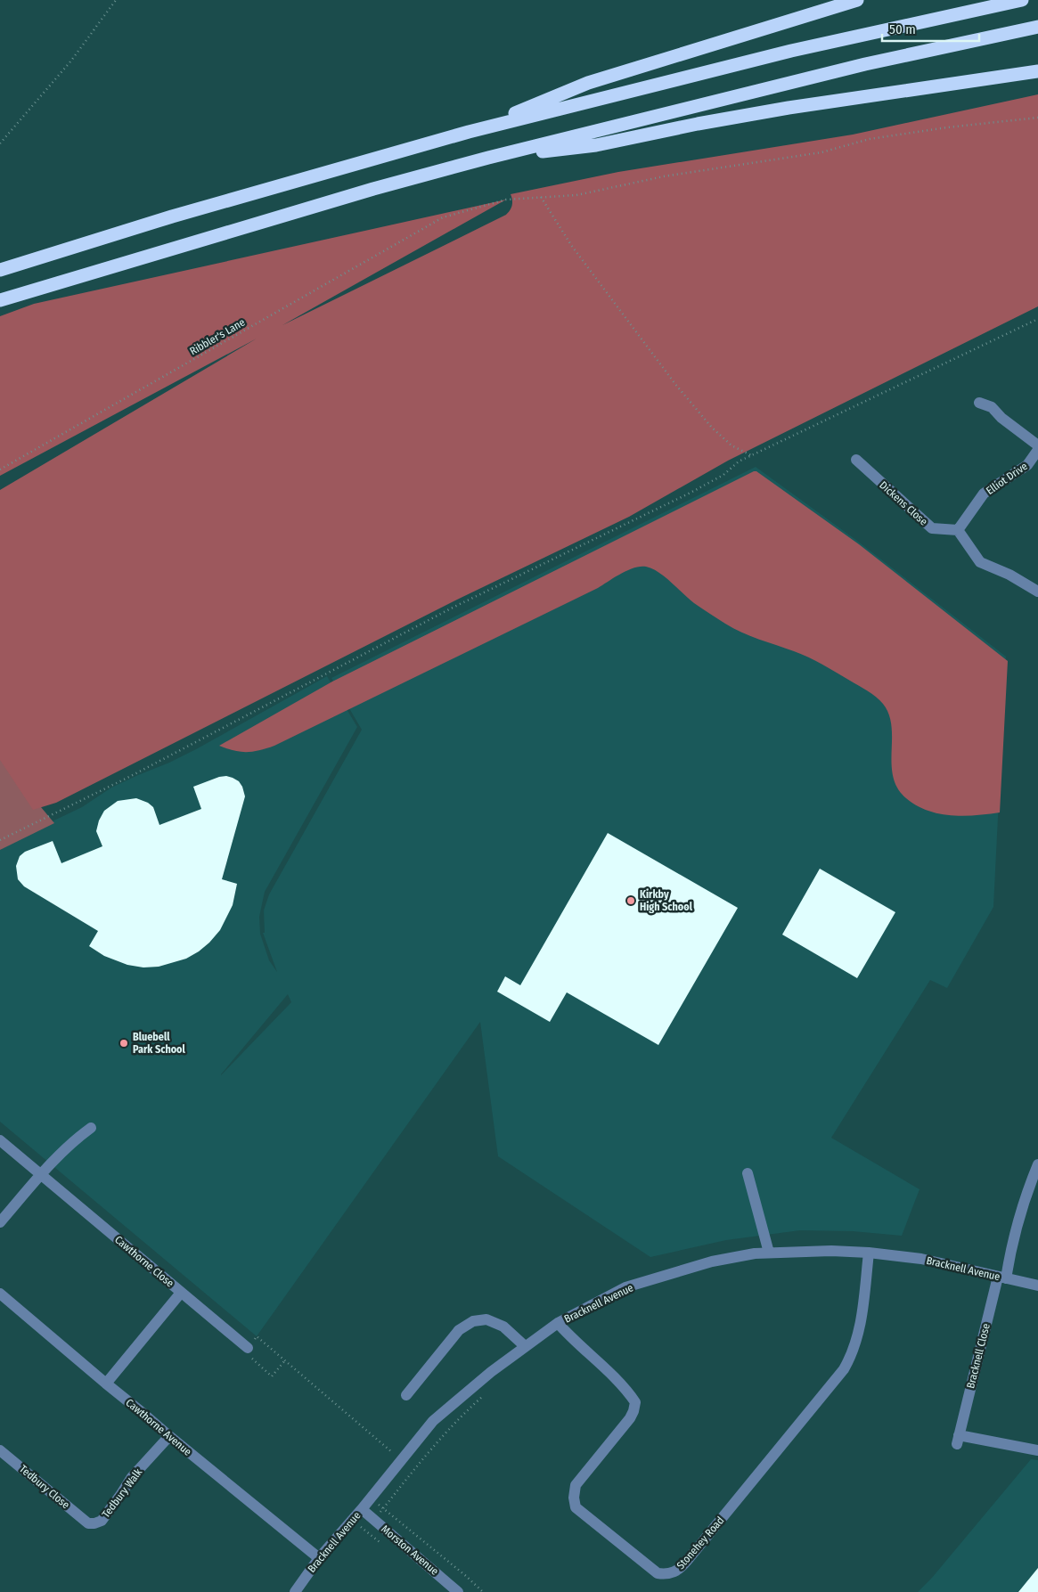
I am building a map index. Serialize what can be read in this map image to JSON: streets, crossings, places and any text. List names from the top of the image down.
{
  "streets": {
    "street": [
      "Elliot Drive",
      "Dickens Close",
      "Cawthorne Close",
      "Bracknell Avenue",
      "Bracknell Close",
      "Cawthorne Avenue",
      "Tedbury Close",
      "Tedbury Walk",
      "Stonehey Road",
      "Morston Avenue"
    ],
    "path": ["Ribbler's Lane"]
  },
  "crossings": [
    ["Elliot Drive", "Dickens Close"],
    ["Bracknell Avenue", "Bracknell Close"],
    ["Bracknell Avenue", "Cawthorne Avenue"],
    ["Bracknell Avenue", "Stonehey Road"],
    ["Bracknell Avenue", "Morston Avenue"],
    ["Cawthorne Avenue", "Tedbury Walk"],
    ["Tedbury Close", "Tedbury Walk"]
  ],
  "places": ["Kirkby High School", "Bluebell Park School"],
  "scale_bar": "50 m"
}
